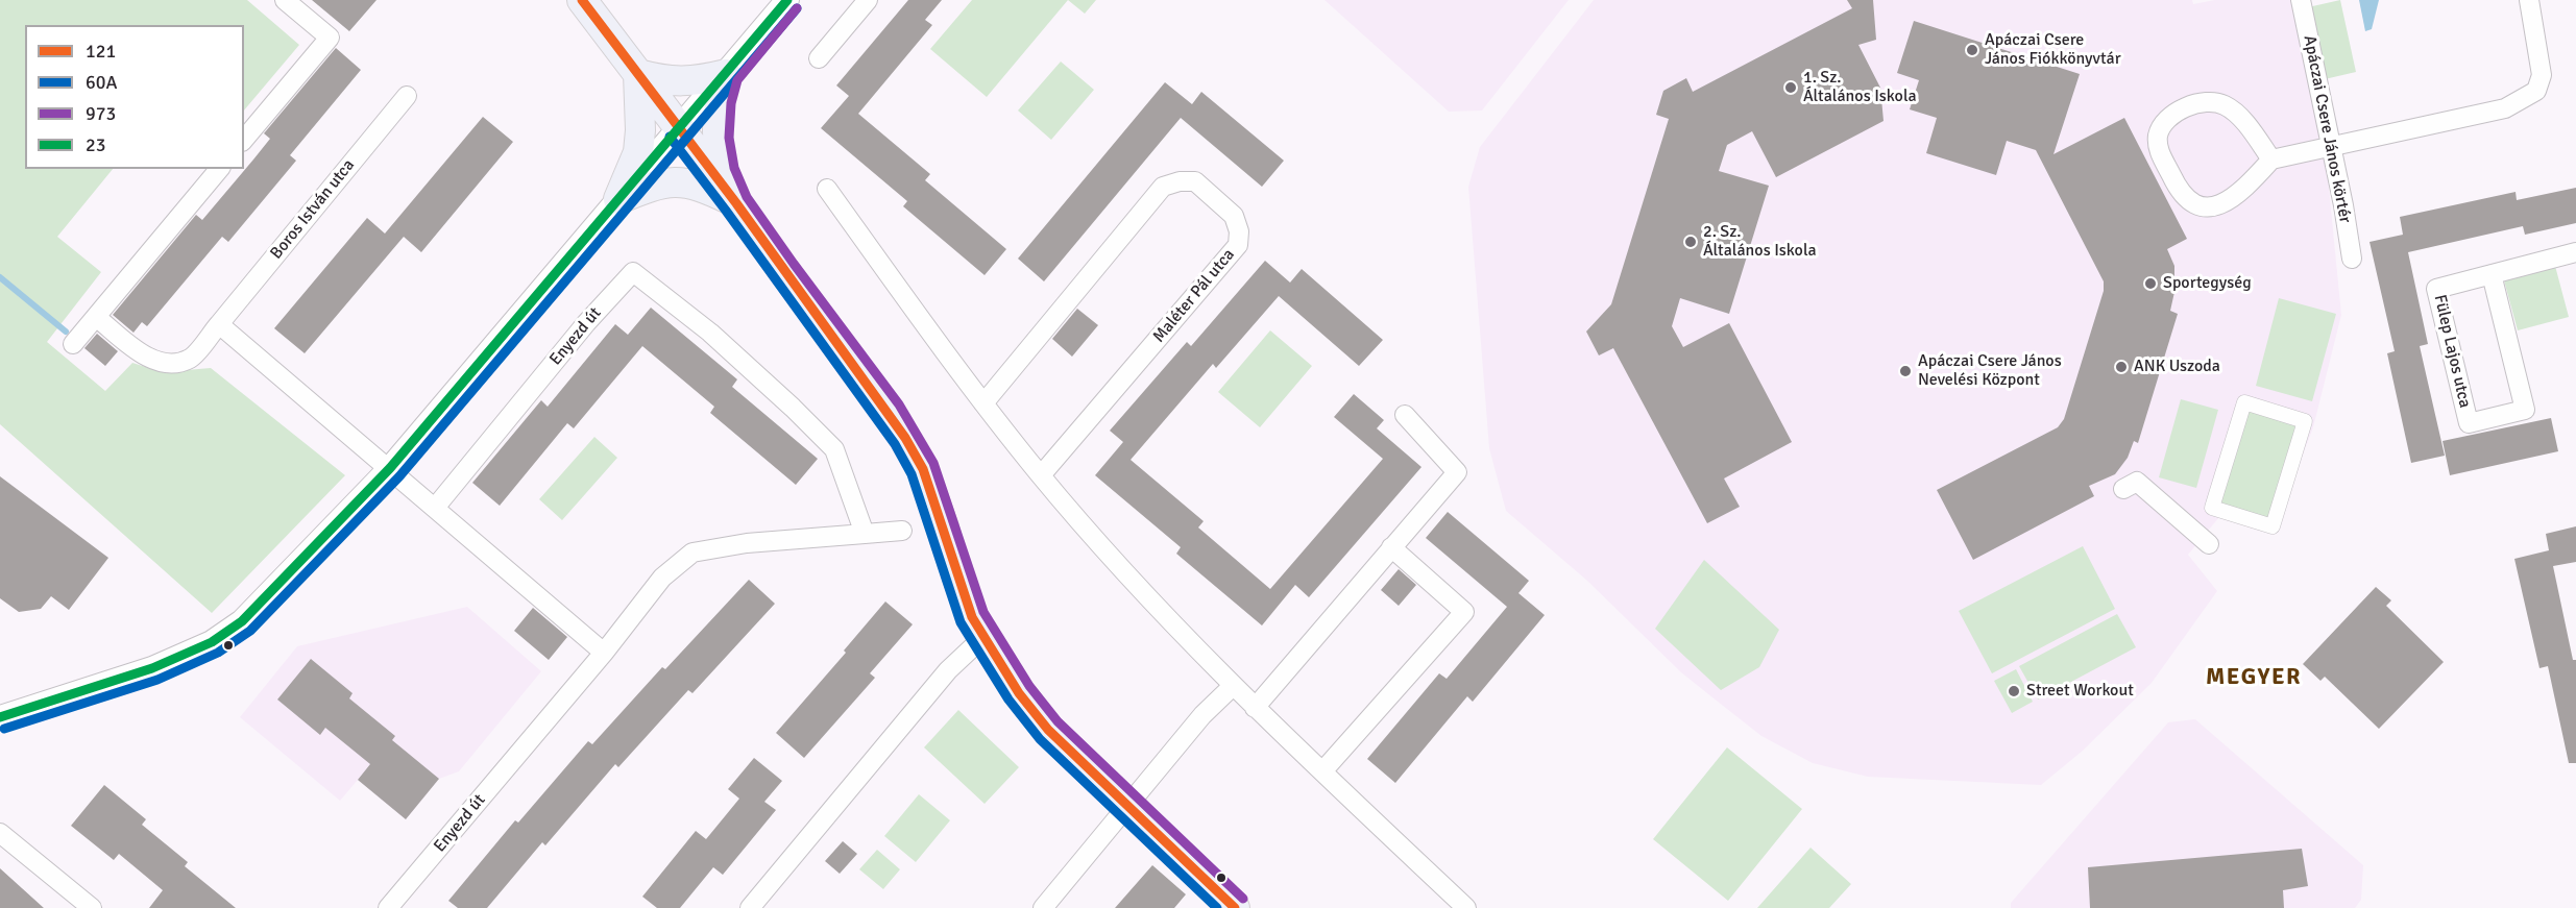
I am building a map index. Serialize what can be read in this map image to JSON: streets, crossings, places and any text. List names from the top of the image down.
{
  "streets": {
    "street": [
      "Apáczai Csere János körtér",
      "Boros István utca",
      "Maléter Pál utca",
      "Enyezd út",
      "Fülep Lajos utca"
    ]
  },
  "districts": ["MEGYER"],
  "places": [
    "Apáczai Csere János Fiókkönyvtár",
    "1. Sz. Általános Iskola",
    "2. Sz. Általános Iskola",
    "Sportegység",
    "ANK Uszoda",
    "Apáczai Csere János Nevelési Központ",
    "Street Workout"
  ],
  "lines": [
    "transit line 121",
    "transit line 23",
    "transit line 60A",
    "transit line 973"
  ],
  "legend": [
    "121",
    "60A",
    "973",
    "23"
  ]
}
